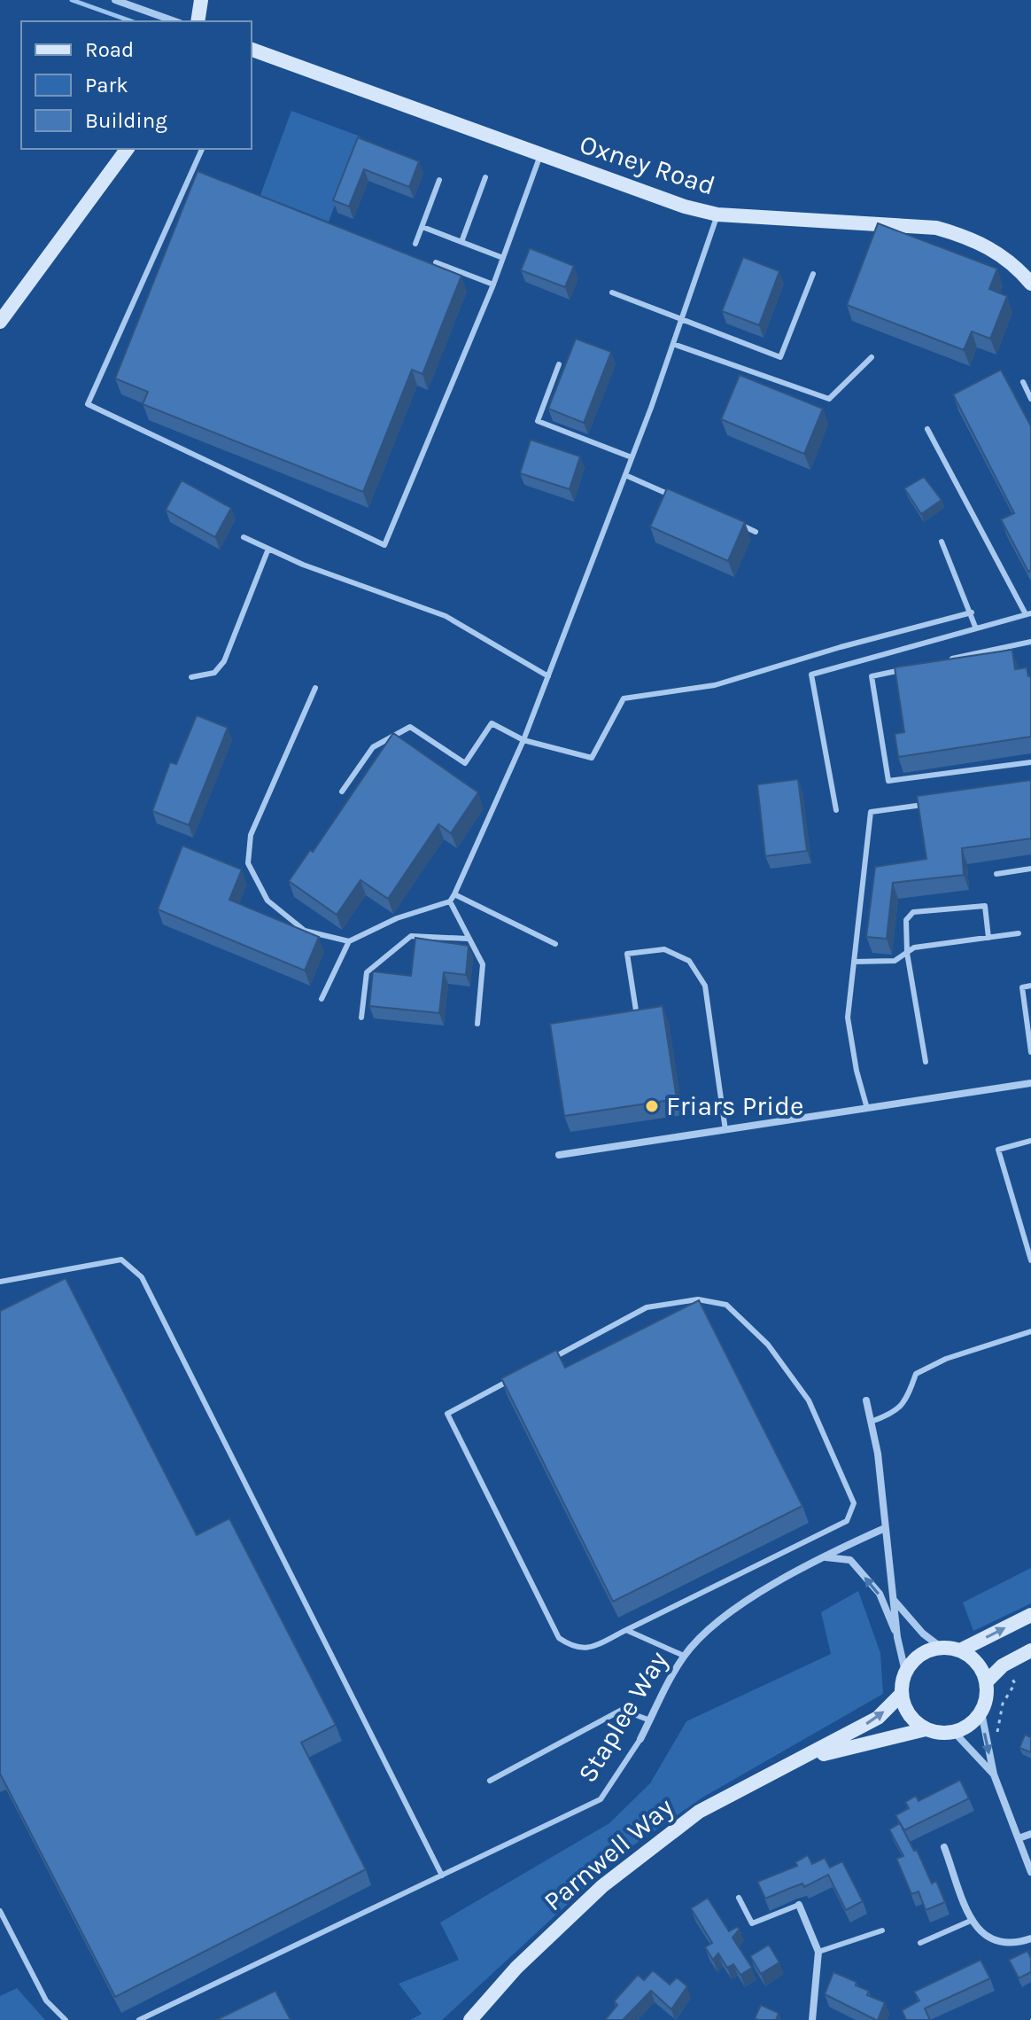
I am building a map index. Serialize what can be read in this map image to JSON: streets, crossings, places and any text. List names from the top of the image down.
{
  "streets": {
    "street": ["Oxney Road", "Staplee Way", "Parnwell Way"]
  },
  "places": ["Friars Pride"],
  "legend": ["Road", "Park", "Building"]
}
